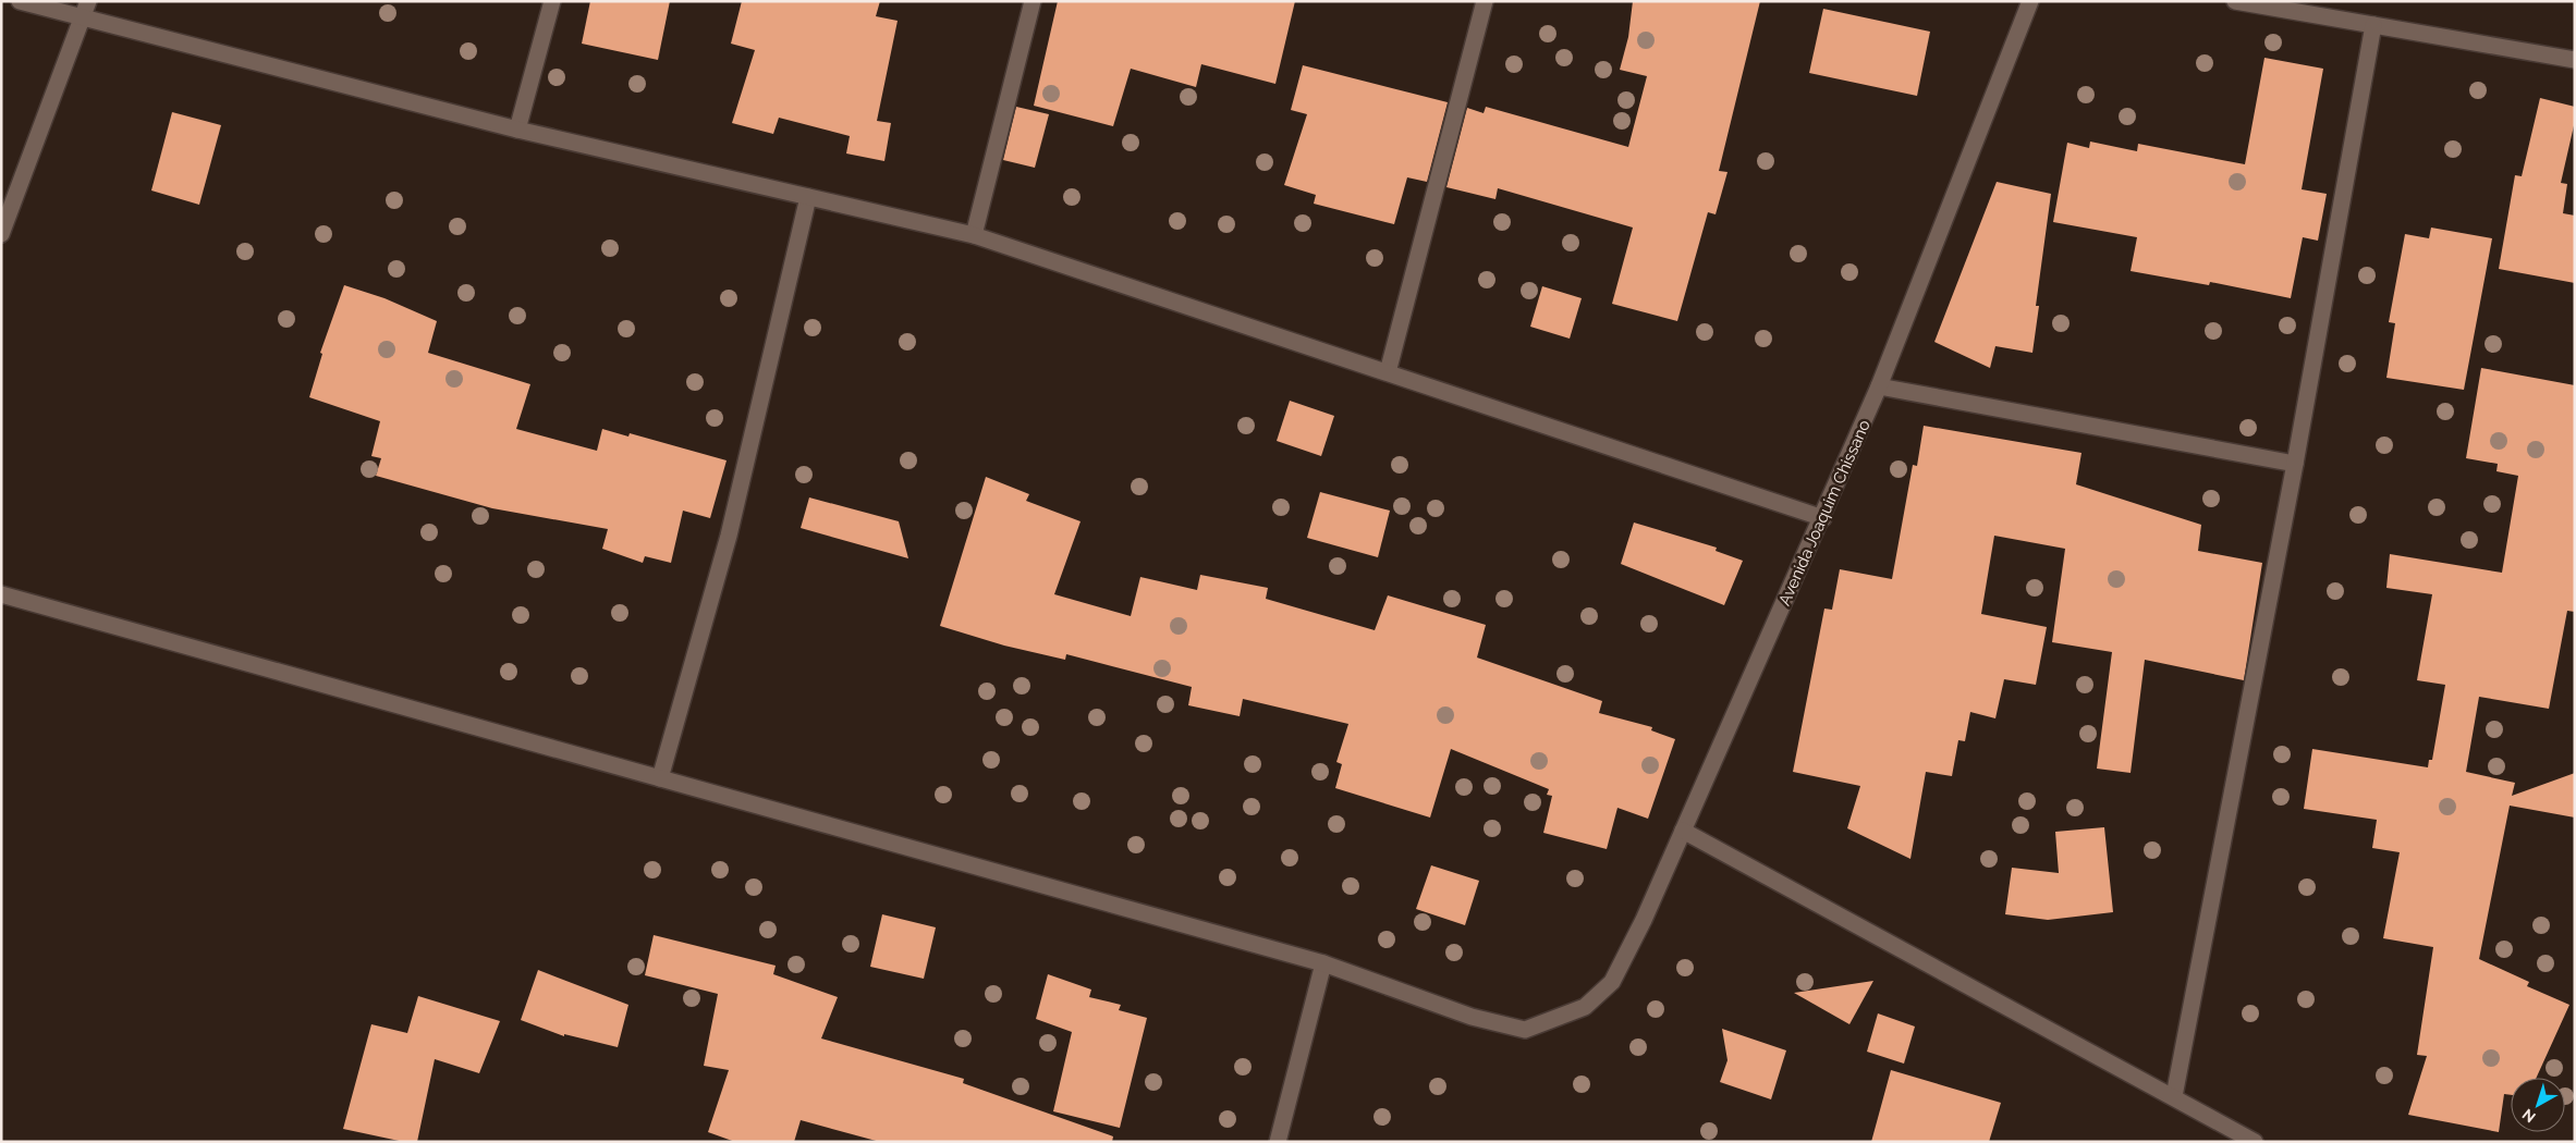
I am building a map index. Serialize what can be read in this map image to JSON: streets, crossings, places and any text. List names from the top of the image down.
{
  "streets": {
    "street": ["Avenida Joaquim Chissano"]
  },
  "north": "bottom left"
}
